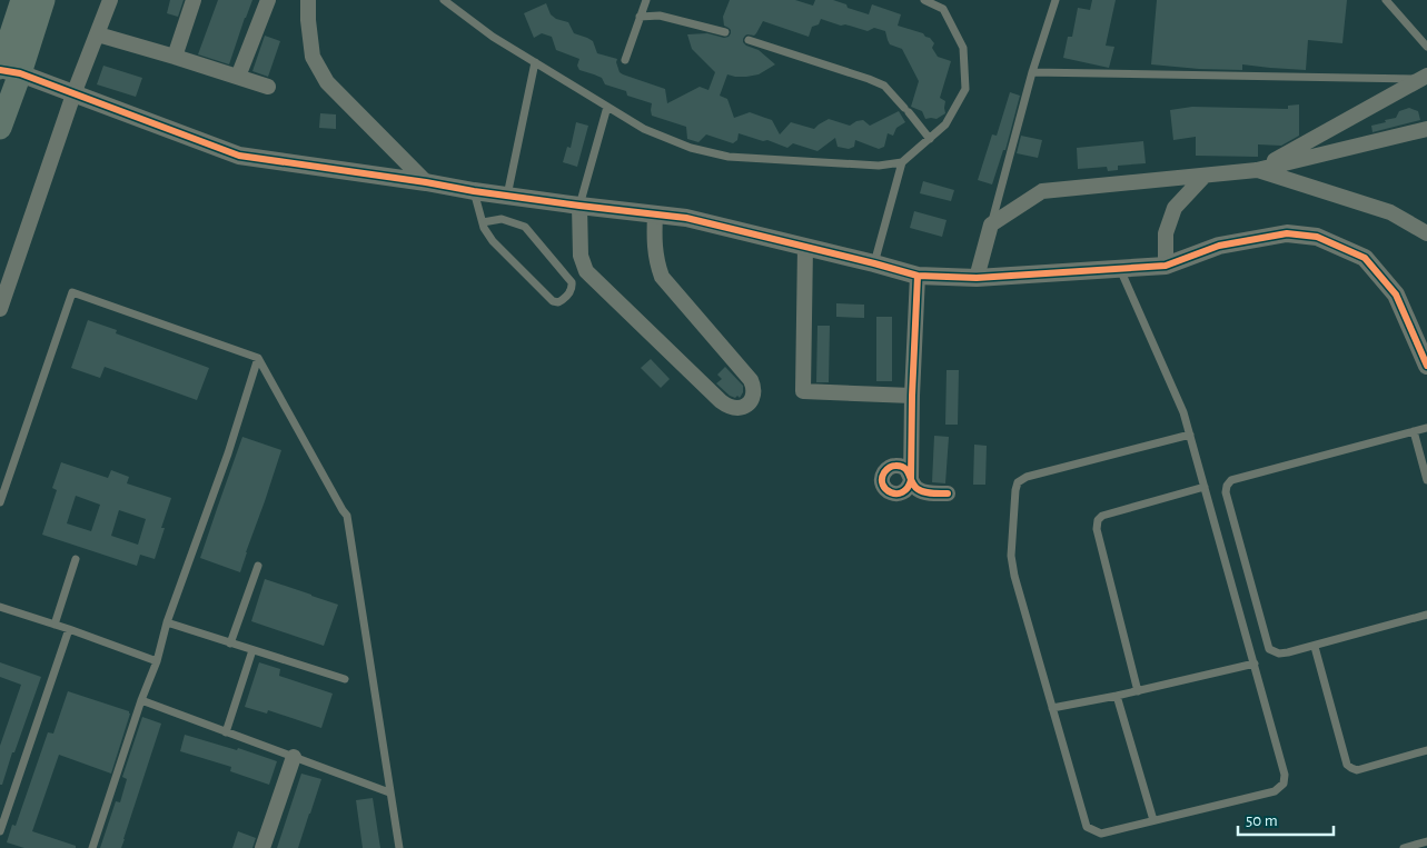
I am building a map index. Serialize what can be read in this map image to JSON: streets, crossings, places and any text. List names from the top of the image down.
{
  "scale_bar": "50 m"
}
